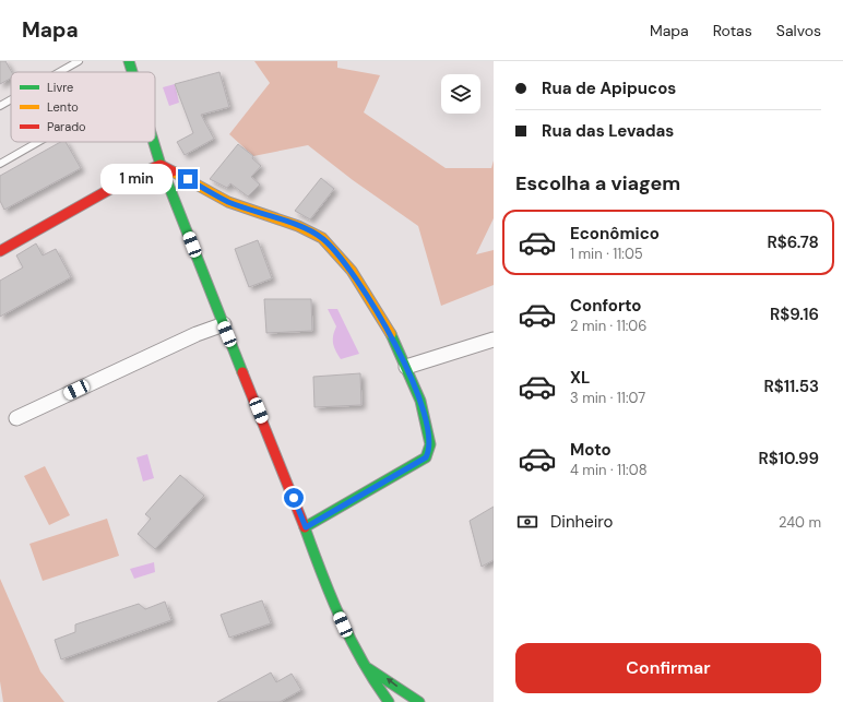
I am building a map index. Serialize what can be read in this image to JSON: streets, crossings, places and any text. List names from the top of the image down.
{
  "legend": ["Livre", "Lento", "Parado"],
  "page": {
    "header": "Mapa",
    "nav": ["Mapa", "Rotas", "Salvos"],
    "banner": ["Rua de Apipucos", "Rua das Levadas"],
    "heading": "Escolha a viagem",
    "bubble": "1 min",
    "list": [
      {
        "name": "Econômico",
        "note": "1 min · 11:05",
        "value": "R$6.78"
      },
      {
        "name": "Conforto",
        "note": "2 min · 11:06",
        "value": "R$9.16"
      },
      {
        "name": "XL",
        "note": "3 min · 11:07",
        "value": "R$11.53"
      },
      {
        "name": "Moto",
        "note": "4 min · 11:08",
        "value": "R$10.99"
      }
    ],
    "pay": ["Dinheiro", "240 m"],
    "buttons": "Confirmar"
  }
}
